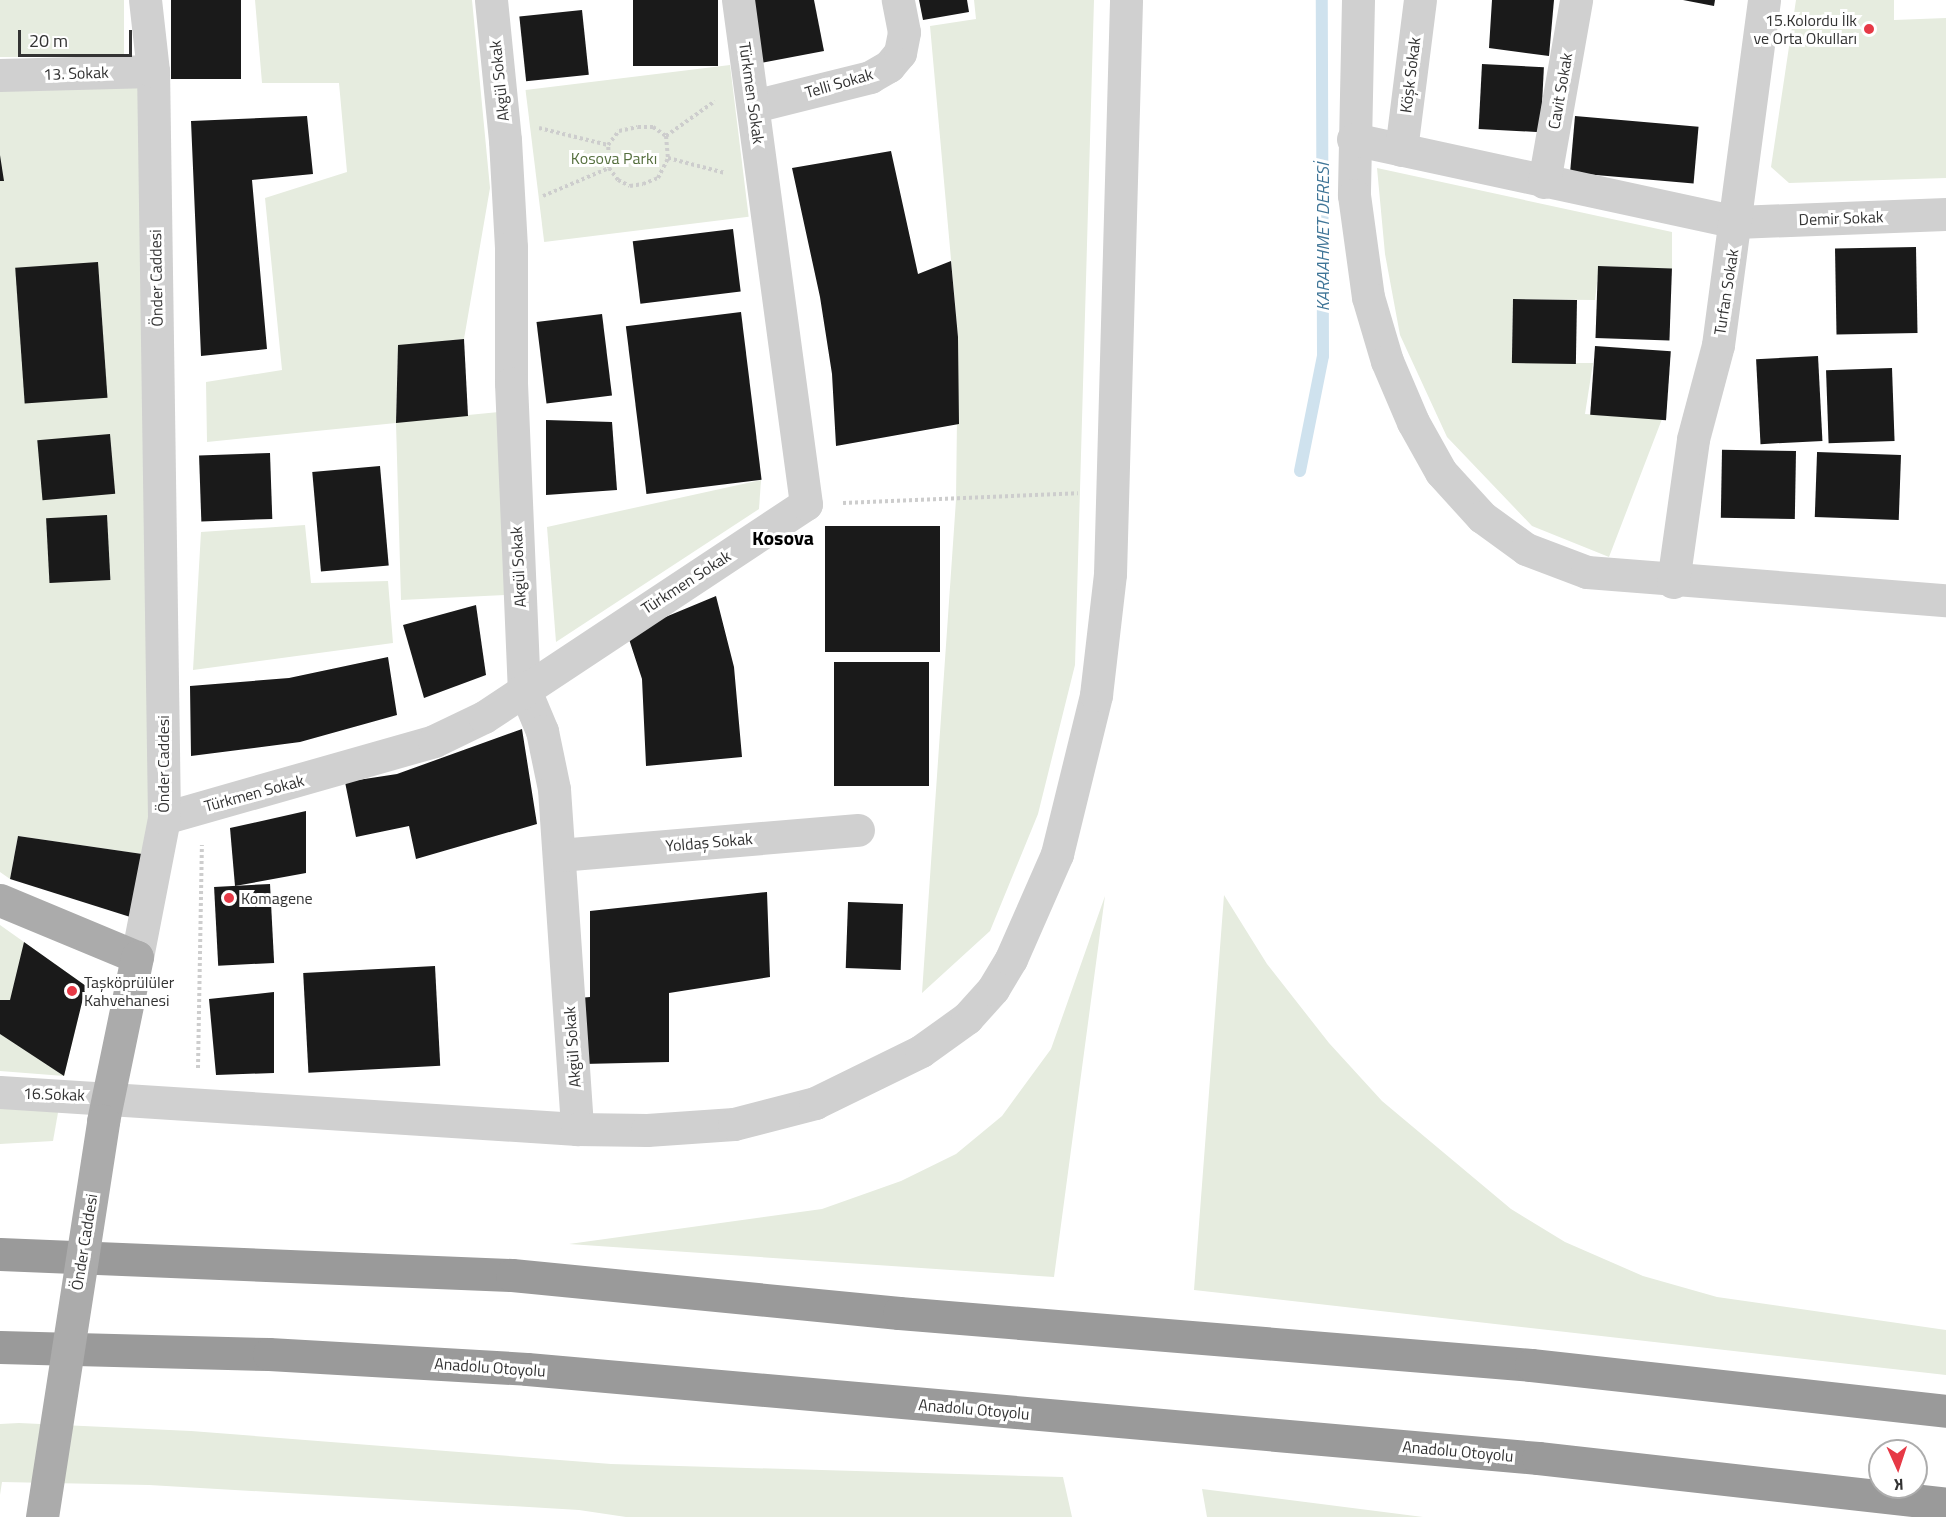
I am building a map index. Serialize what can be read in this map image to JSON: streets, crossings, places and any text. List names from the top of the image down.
{
  "streets": {
    "highway": ["Anadolu Otoyolu"],
    "main road": ["Önder Caddesi"],
    "street": [
      "13. Sokak",
      "Köşk Sokak",
      "Akgül Sokak",
      "Telli Sokak",
      "Cavit Sokak",
      "Türkmen Sokak",
      "Demir Sokak",
      "Turfan Sokak",
      "Yoldaş Sokak",
      "16.Sokak"
    ]
  },
  "crossings": [
    ["13. Sokak", "Önder Caddesi"],
    ["Köşk Sokak", "Demir Sokak"],
    ["Akgül Sokak", "Türkmen Sokak"],
    ["Akgül Sokak", "Yoldaş Sokak"],
    ["Akgül Sokak", "16.Sokak"],
    ["Telli Sokak", "Türkmen Sokak"],
    ["Cavit Sokak", "Demir Sokak"],
    ["Türkmen Sokak", "Önder Caddesi"],
    ["Demir Sokak", "Turfan Sokak"],
    ["Önder Caddesi", "16.Sokak"]
  ],
  "districts": ["Kosova"],
  "water": ["KARAAHMET DERESİ"],
  "parks": ["Kosova Parkı"],
  "places": ["15.Kolordu İlk ve Orta Okulları", "Komagene", "Taşköprülüler Kahvehanesi"],
  "scale_bar": "20 m",
  "north": "bottom"
}
